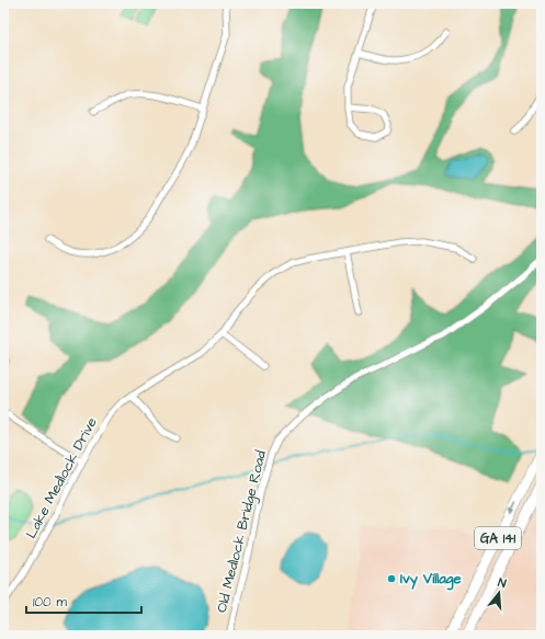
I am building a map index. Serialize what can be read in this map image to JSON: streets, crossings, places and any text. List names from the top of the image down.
{
  "streets": {
    "highway": ["GA 141"],
    "street": ["Lake Medlock Drive", "Old Medlock Bridge Road"]
  },
  "places": ["Ivy Village"],
  "scale_bar": "100 m",
  "north": "top"
}
